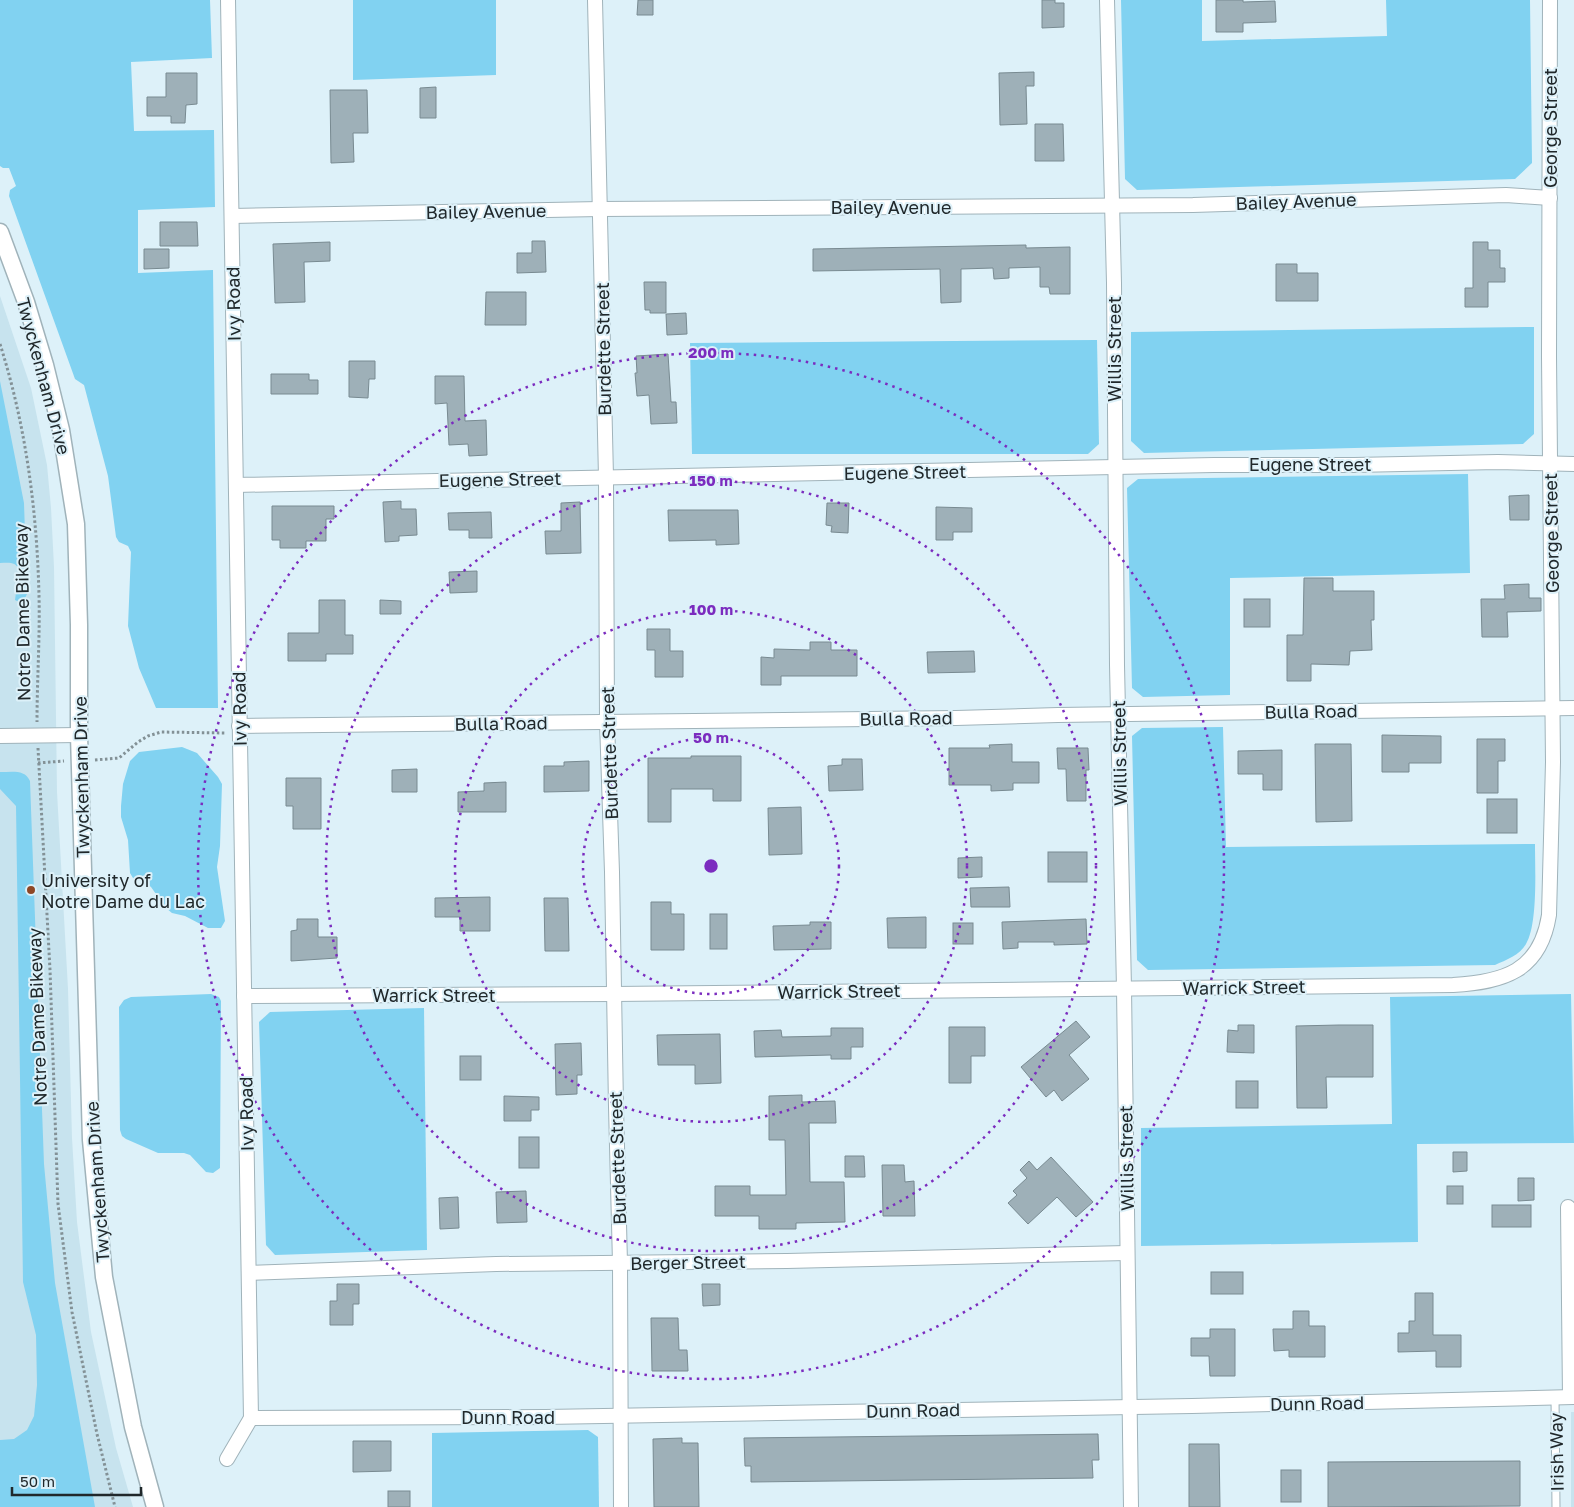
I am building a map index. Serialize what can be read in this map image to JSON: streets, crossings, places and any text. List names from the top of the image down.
{
  "streets": {
    "street": [
      "George Street",
      "Bailey Avenue",
      "Ivy Road",
      "Burdette Street",
      "Willis Street",
      "Twyckenham Drive",
      "Eugene Street",
      "Bulla Road",
      "Warrick Street",
      "Berger Street",
      "Dunn Road"
    ],
    "lane": ["Irish Way"],
    "path": ["Notre Dame Bikeway"]
  },
  "crossings": [
    ["George Street", "Bailey Avenue"],
    ["George Street", "Eugene Street"],
    ["George Street", "Bulla Road"],
    ["George Street", "Warrick Street"],
    ["Bailey Avenue", "Ivy Road"],
    ["Bailey Avenue", "Burdette Street"],
    ["Bailey Avenue", "Willis Street"],
    ["Ivy Road", "Eugene Street"],
    ["Ivy Road", "Bulla Road"],
    ["Ivy Road", "Warrick Street"],
    ["Ivy Road", "Berger Street"],
    ["Ivy Road", "Dunn Road"],
    ["Burdette Street", "Eugene Street"],
    ["Burdette Street", "Bulla Road"],
    ["Burdette Street", "Warrick Street"],
    ["Burdette Street", "Berger Street"],
    ["Burdette Street", "Dunn Road"],
    ["Willis Street", "Eugene Street"],
    ["Willis Street", "Bulla Road"],
    ["Willis Street", "Warrick Street"],
    ["Willis Street", "Berger Street"],
    ["Willis Street", "Dunn Road"],
    ["Dunn Road", "Irish Way"]
  ],
  "places": ["University of Notre Dame du Lac"],
  "scale_bar": "50 m",
  "rings": [
    "200 m",
    "150 m",
    "100 m",
    "50 m"
  ]
}
